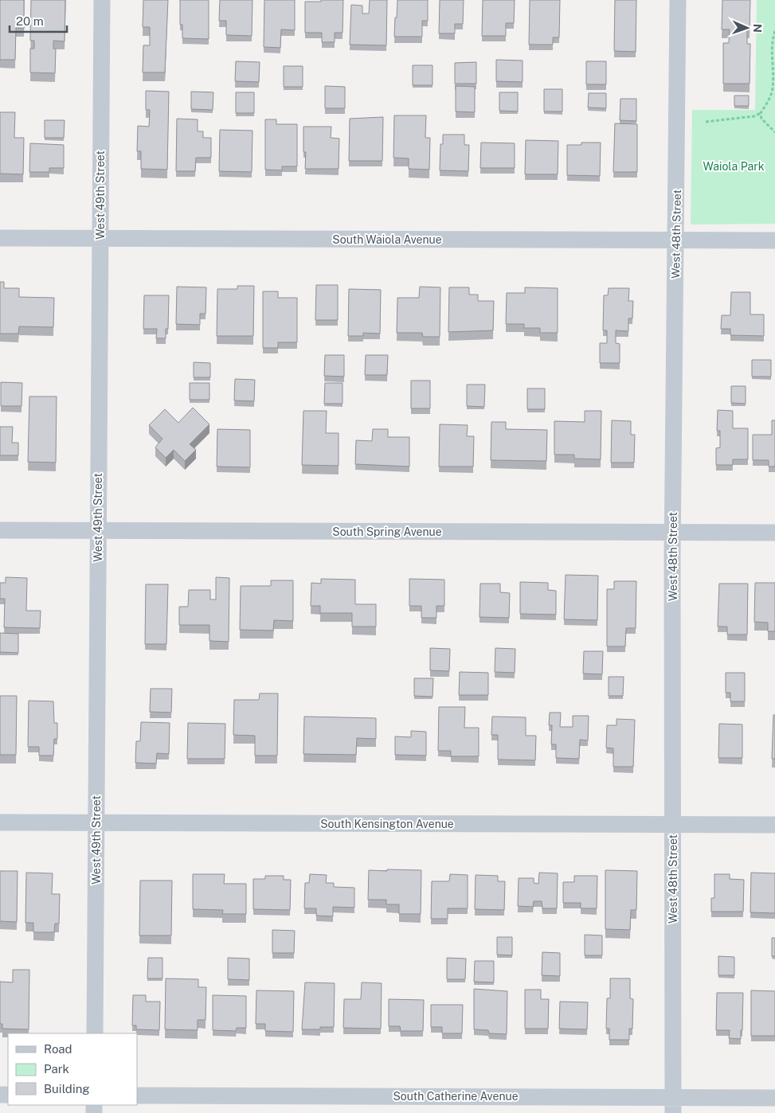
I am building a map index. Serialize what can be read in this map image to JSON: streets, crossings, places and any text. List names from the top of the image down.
{
  "streets": {
    "street": [
      "West 49th Street",
      "West 48th Street",
      "South Waiola Avenue",
      "South Spring Avenue",
      "South Kensington Avenue",
      "South Catherine Avenue"
    ]
  },
  "crossings": [
    ["West 49th Street", "South Waiola Avenue"],
    ["West 49th Street", "South Spring Avenue"],
    ["West 49th Street", "South Kensington Avenue"],
    ["West 48th Street", "South Waiola Avenue"],
    ["West 48th Street", "South Spring Avenue"],
    ["West 48th Street", "South Kensington Avenue"],
    ["West 48th Street", "South Catherine Avenue"]
  ],
  "parks": ["Waiola Park"],
  "legend": ["Road", "Park", "Building"],
  "scale_bar": "20 m",
  "north": "right"
}
